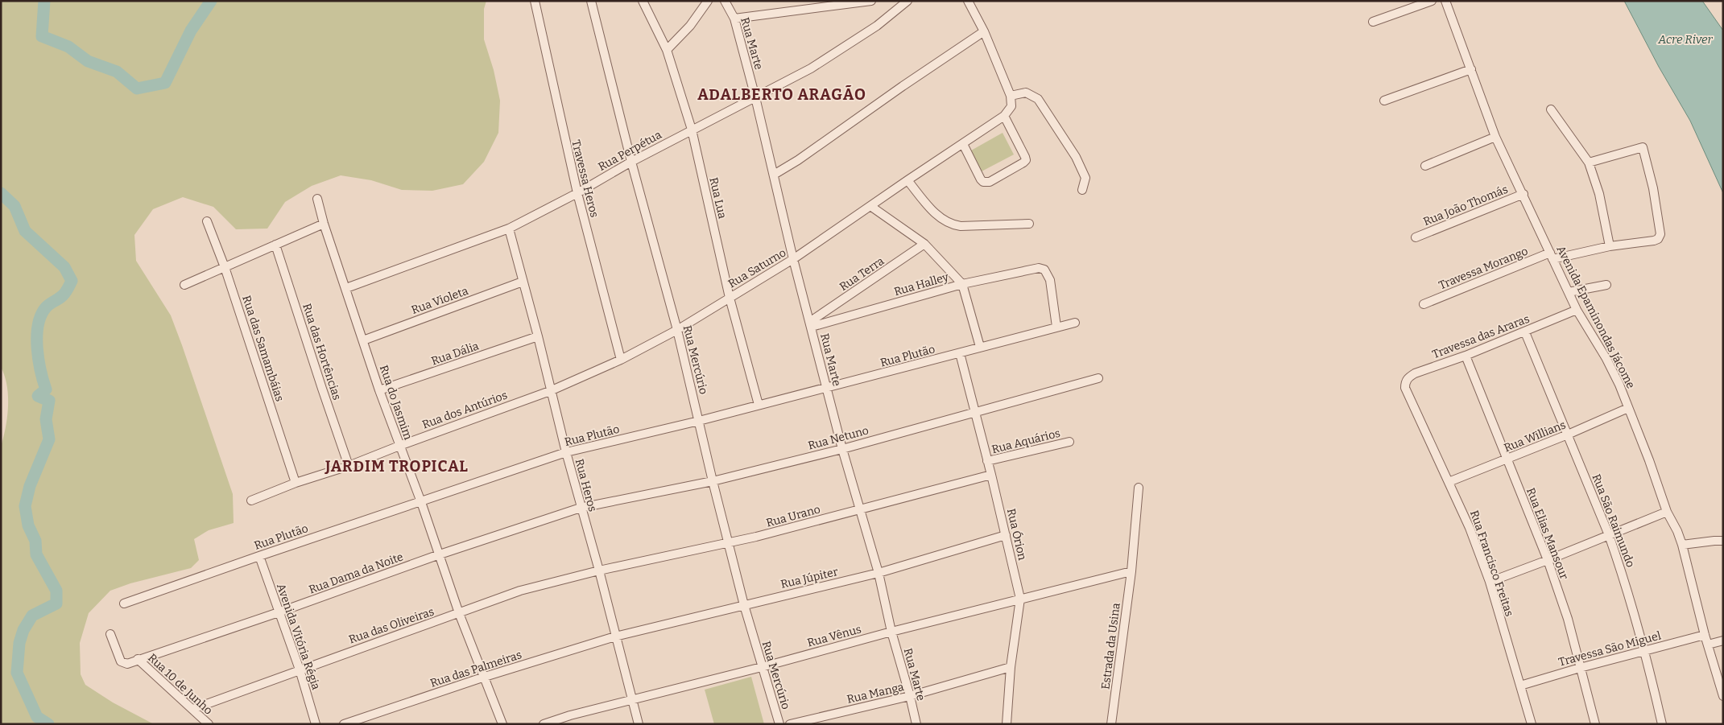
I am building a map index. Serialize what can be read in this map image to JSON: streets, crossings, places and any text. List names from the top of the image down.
{
  "streets": {
    "street": [
      "Rua Marte",
      "Rua Perpétua",
      "Travessa Heros",
      "Rua Lua",
      "Rua João Thomás",
      "Rua Saturno",
      "Travessa Morango",
      "Rua Terra",
      "Rua Halley",
      "Rua Violeta",
      "Avenida Epaminondas Jácome",
      "Travessa das Araras",
      "Rua das Samambáias",
      "Rua das Hortências",
      "Rua Dália",
      "Rua Plutão",
      "Rua Mercúrio",
      "Rua do Jasmim",
      "Rua dos Antúrios",
      "Rua Willians",
      "Rua Netuno",
      "Rua Aquários",
      "Rua Heros",
      "Rua Urano",
      "Rua São Raimundo",
      "Rua Elias Mansour",
      "Rua Órion",
      "Rua Francisco Freitas",
      "Rua Dama da Noite",
      "Rua Júpiter",
      "Rua das Oliveiras",
      "Rua Vênus",
      "Avenida Vitória Régia",
      "Estrada da Usina",
      "Travessa São Miguel",
      "Rua das Palmeiras",
      "Rua 10 de Junho",
      "Rua Manga"
    ]
  },
  "crossings": [
    ["Rua Marte", "Rua Perpétua"],
    ["Rua Marte", "Rua Saturno"],
    ["Rua Marte", "Rua Terra"],
    ["Rua Marte", "Rua Halley"],
    ["Rua Marte", "Rua Plutão"],
    ["Rua Marte", "Rua Netuno"],
    ["Rua Marte", "Rua Urano"],
    ["Rua Marte", "Rua Júpiter"],
    ["Rua Marte", "Rua Vênus"],
    ["Rua Marte", "Rua Manga"],
    ["Rua Perpétua", "Travessa Heros"],
    ["Rua Perpétua", "Rua Lua"],
    ["Rua Perpétua", "Rua Mercúrio"],
    ["Rua Perpétua", "Rua do Jasmim"],
    ["Rua Perpétua", "Rua Heros"],
    ["Travessa Heros", "Rua Saturno"],
    ["Rua Lua", "Rua Saturno"],
    ["Rua Lua", "Rua Plutão"],
    ["Rua João Thomás", "Avenida Epaminondas Jácome"],
    ["Rua Saturno", "Rua Mercúrio"],
    ["Rua Saturno", "Rua dos Antúrios"],
    ["Rua Saturno", "Rua Heros"],
    ["Travessa Morango", "Avenida Epaminondas Jácome"],
    ["Rua Terra", "Rua Halley"],
    ["Rua Halley", "Rua Plutão"],
    ["Rua Violeta", "Rua do Jasmim"],
    ["Rua Violeta", "Rua Heros"],
    ["Avenida Epaminondas Jácome", "Travessa das Araras"],
    ["Avenida Epaminondas Jácome", "Rua Willians"],
    ["Avenida Epaminondas Jácome", "Travessa São Miguel"],
    ["Travessa das Araras", "Rua São Raimundo"],
    ["Travessa das Araras", "Rua Elias Mansour"],
    ["Travessa das Araras", "Rua Francisco Freitas"],
    ["Rua das Samambáias", "Rua dos Antúrios"],
    ["Rua das Hortências", "Rua dos Antúrios"],
    ["Rua Dália", "Rua do Jasmim"],
    ["Rua Dália", "Rua Heros"],
    ["Rua Plutão", "Rua Mercúrio"],
    ["Rua Plutão", "Rua do Jasmim"],
    ["Rua Plutão", "Rua Heros"],
    ["Rua Plutão", "Rua Órion"],
    ["Rua Plutão", "Avenida Vitória Régia"],
    ["Rua Mercúrio", "Rua Netuno"],
    ["Rua Mercúrio", "Rua Urano"],
    ["Rua Mercúrio", "Rua Júpiter"],
    ["Rua Mercúrio", "Rua Vênus"],
    ["Rua do Jasmim", "Rua dos Antúrios"],
    ["Rua do Jasmim", "Rua Dama da Noite"],
    ["Rua do Jasmim", "Rua das Oliveiras"],
    ["Rua do Jasmim", "Rua das Palmeiras"],
    ["Rua dos Antúrios", "Rua Heros"],
    ["Rua Willians", "Rua São Raimundo"],
    ["Rua Willians", "Rua Elias Mansour"],
    ["Rua Willians", "Rua Francisco Freitas"],
    ["Rua Netuno", "Rua Heros"],
    ["Rua Netuno", "Rua Órion"],
    ["Rua Netuno", "Rua Dama da Noite"],
    ["Rua Aquários", "Rua Órion"],
    ["Rua Heros", "Rua Urano"],
    ["Rua Heros", "Rua Dama da Noite"],
    ["Rua Heros", "Rua Júpiter"],
    ["Rua Heros", "Rua das Oliveiras"],
    ["Rua Heros", "Rua Vênus"],
    ["Rua Heros", "Rua das Palmeiras"],
    ["Rua Urano", "Rua Órion"],
    ["Rua Urano", "Rua das Oliveiras"],
    ["Rua São Raimundo", "Travessa São Miguel"],
    ["Rua Elias Mansour", "Travessa São Miguel"],
    ["Rua Órion", "Rua Júpiter"],
    ["Rua Órion", "Rua Vênus"],
    ["Rua Órion", "Rua Manga"],
    ["Rua Francisco Freitas", "Travessa São Miguel"],
    ["Rua Dama da Noite", "Avenida Vitória Régia"],
    ["Rua Dama da Noite", "Rua 10 de Junho"],
    ["Rua Júpiter", "Rua das Palmeiras"],
    ["Rua das Oliveiras", "Avenida Vitória Régia"],
    ["Rua das Oliveiras", "Rua 10 de Junho"],
    ["Rua Vênus", "Estrada da Usina"]
  ],
  "districts": ["ADALBERTO ARAGÃO", "JARDIM TROPICAL"],
  "water": ["Acre River"]
}
